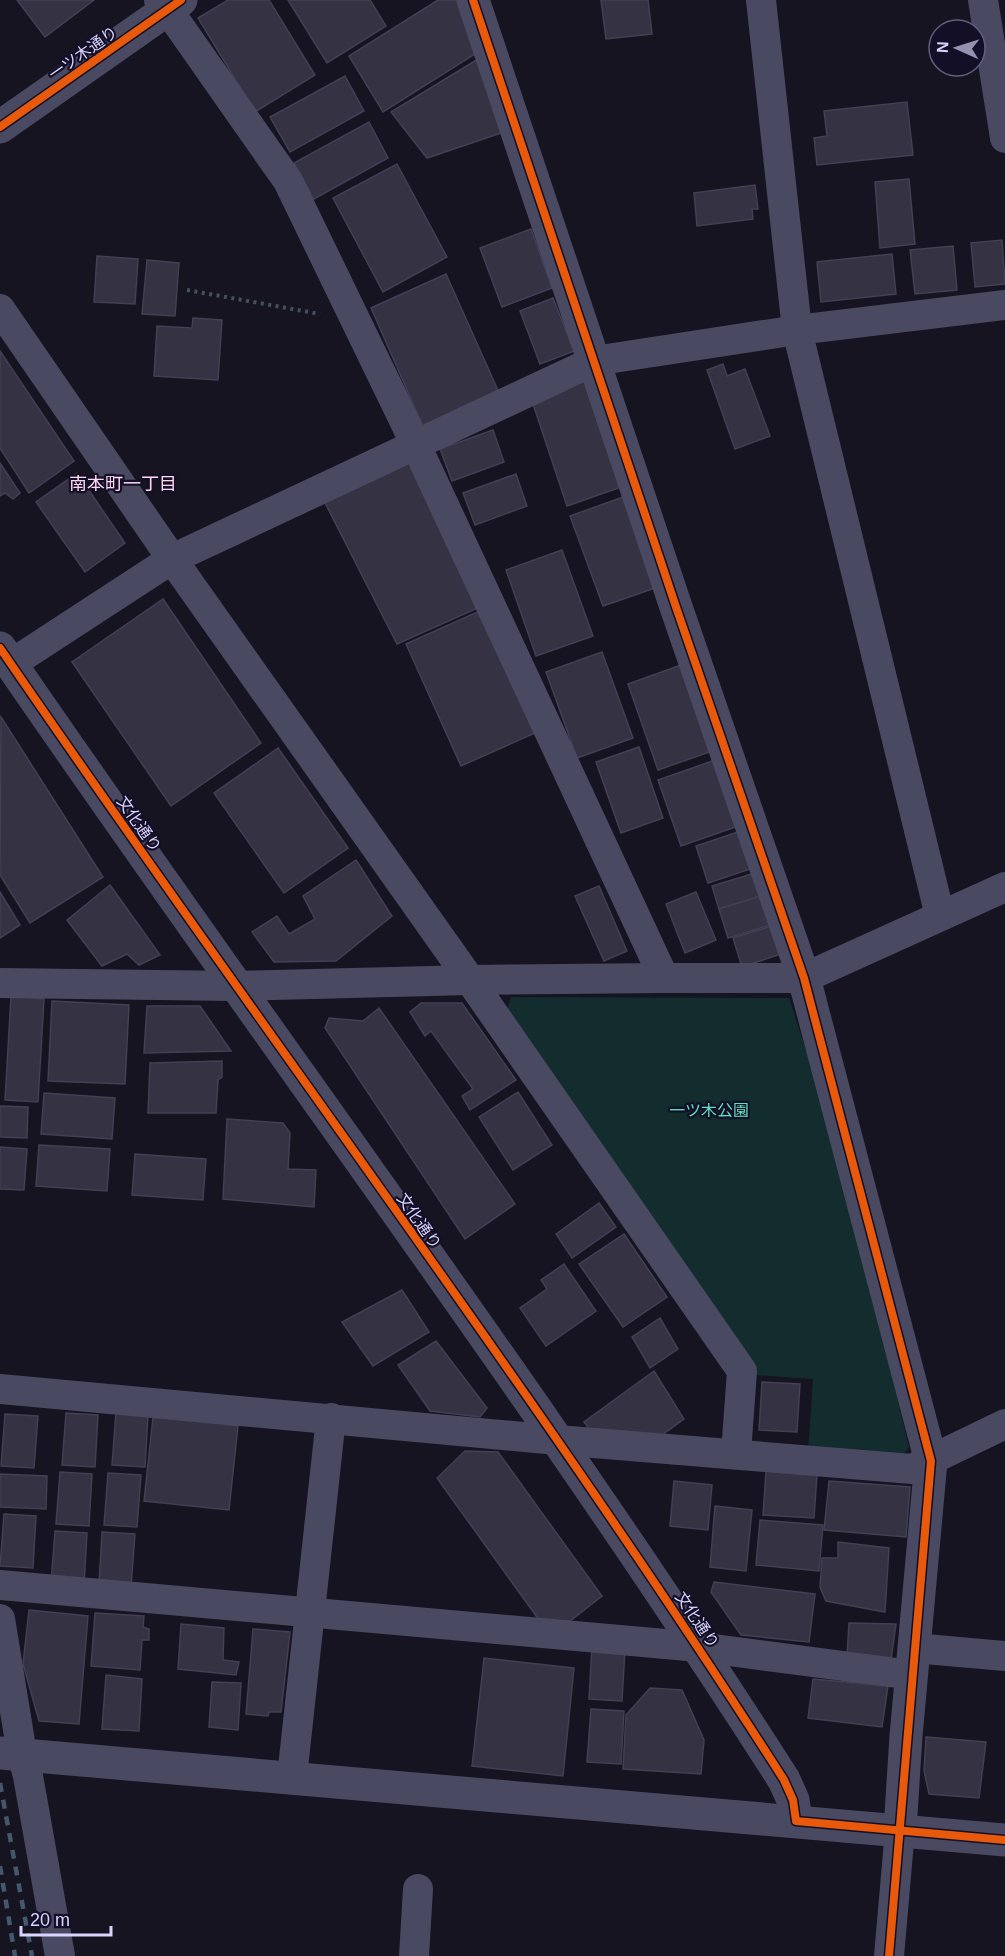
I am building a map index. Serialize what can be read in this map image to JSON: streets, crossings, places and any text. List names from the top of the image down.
{
  "streets": {
    "street": ["一ツ木通り", "文化通り"]
  },
  "districts": ["南本町一丁目"],
  "parks": ["一ツ木公園"],
  "scale_bar": "20 m",
  "north": "left"
}
